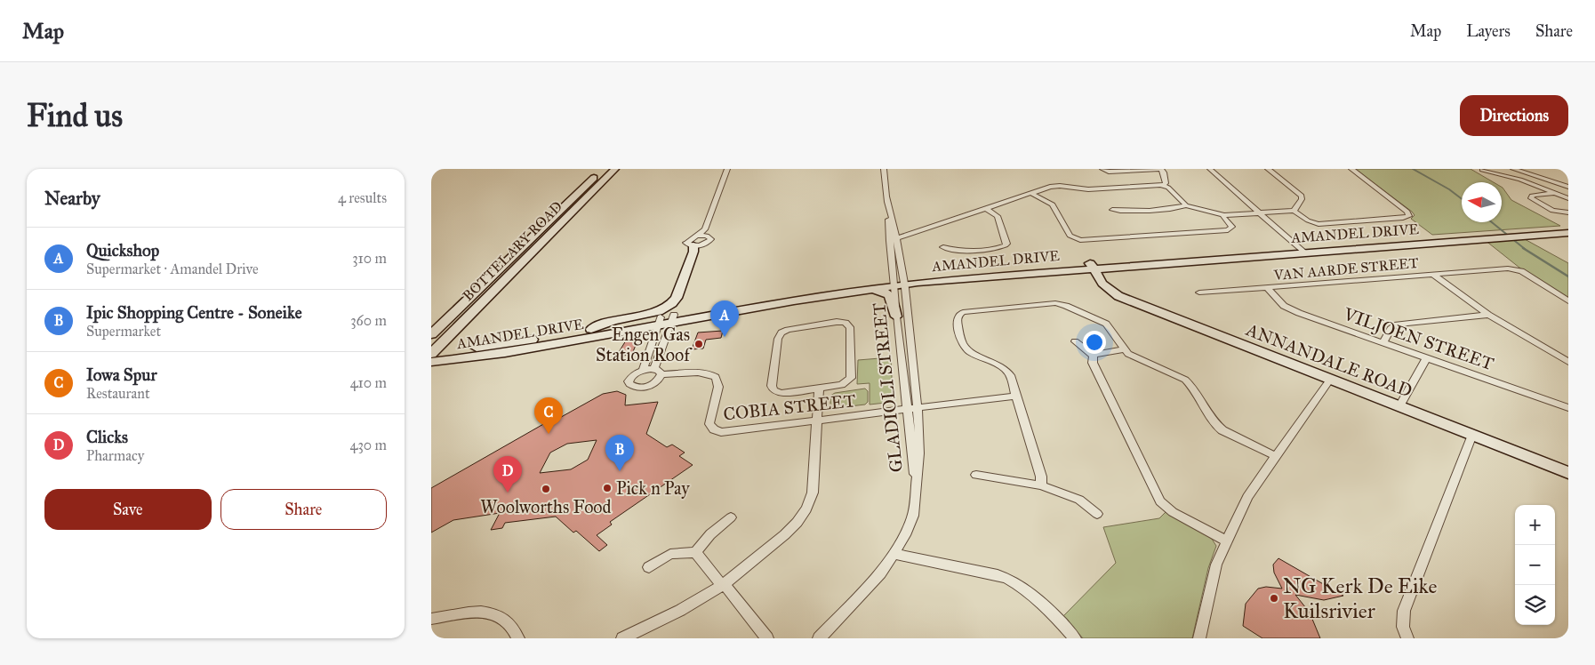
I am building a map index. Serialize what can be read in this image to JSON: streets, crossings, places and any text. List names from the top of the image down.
{
  "streets": {
    "street": [
      "AMANDEL DRIVE",
      "BOTTELARY ROAD",
      "VAN AARDE STREET",
      "VILJOEN STREET",
      "ANNANDALE ROAD",
      "GLADIOLI STREET",
      "COBIA STREET"
    ]
  },
  "crossings": [
    ["AMANDEL DRIVE", "BOTTELARY ROAD"],
    ["AMANDEL DRIVE", "ANNANDALE ROAD"],
    ["AMANDEL DRIVE", "GLADIOLI STREET"],
    ["VAN AARDE STREET", "VILJOEN STREET"],
    ["GLADIOLI STREET", "COBIA STREET"]
  ],
  "places": [
    "Engen Gas Station Roof",
    "Pick n Pay",
    "Woolworths Food",
    "NG Kerk De Eike Kuilsrivier"
  ],
  "north": "left",
  "page": {
    "header": "Map",
    "nav": ["Map", "Layers", "Share"],
    "buttons": [
      "Directions",
      ["Save", "Share"]
    ],
    "title": "Find us",
    "heading": ["Nearby", "4 results"],
    "list": [
      {
        "mark": "A",
        "name": "Quickshop",
        "note": "Supermarket · Amandel Drive",
        "value": "310 m"
      },
      {
        "mark": "B",
        "name": "Ipic Shopping Centre - Soneike",
        "note": "Supermarket",
        "value": "360 m"
      },
      {
        "mark": "C",
        "name": "Iowa Spur",
        "note": "Restaurant",
        "value": "410 m"
      },
      {
        "mark": "D",
        "name": "Clicks",
        "note": "Pharmacy",
        "value": "430 m"
      }
    ],
    "pins": [
      "A",
      "C",
      "B",
      "D"
    ],
    "map_buttons": ["+", "−"]
  }
}
